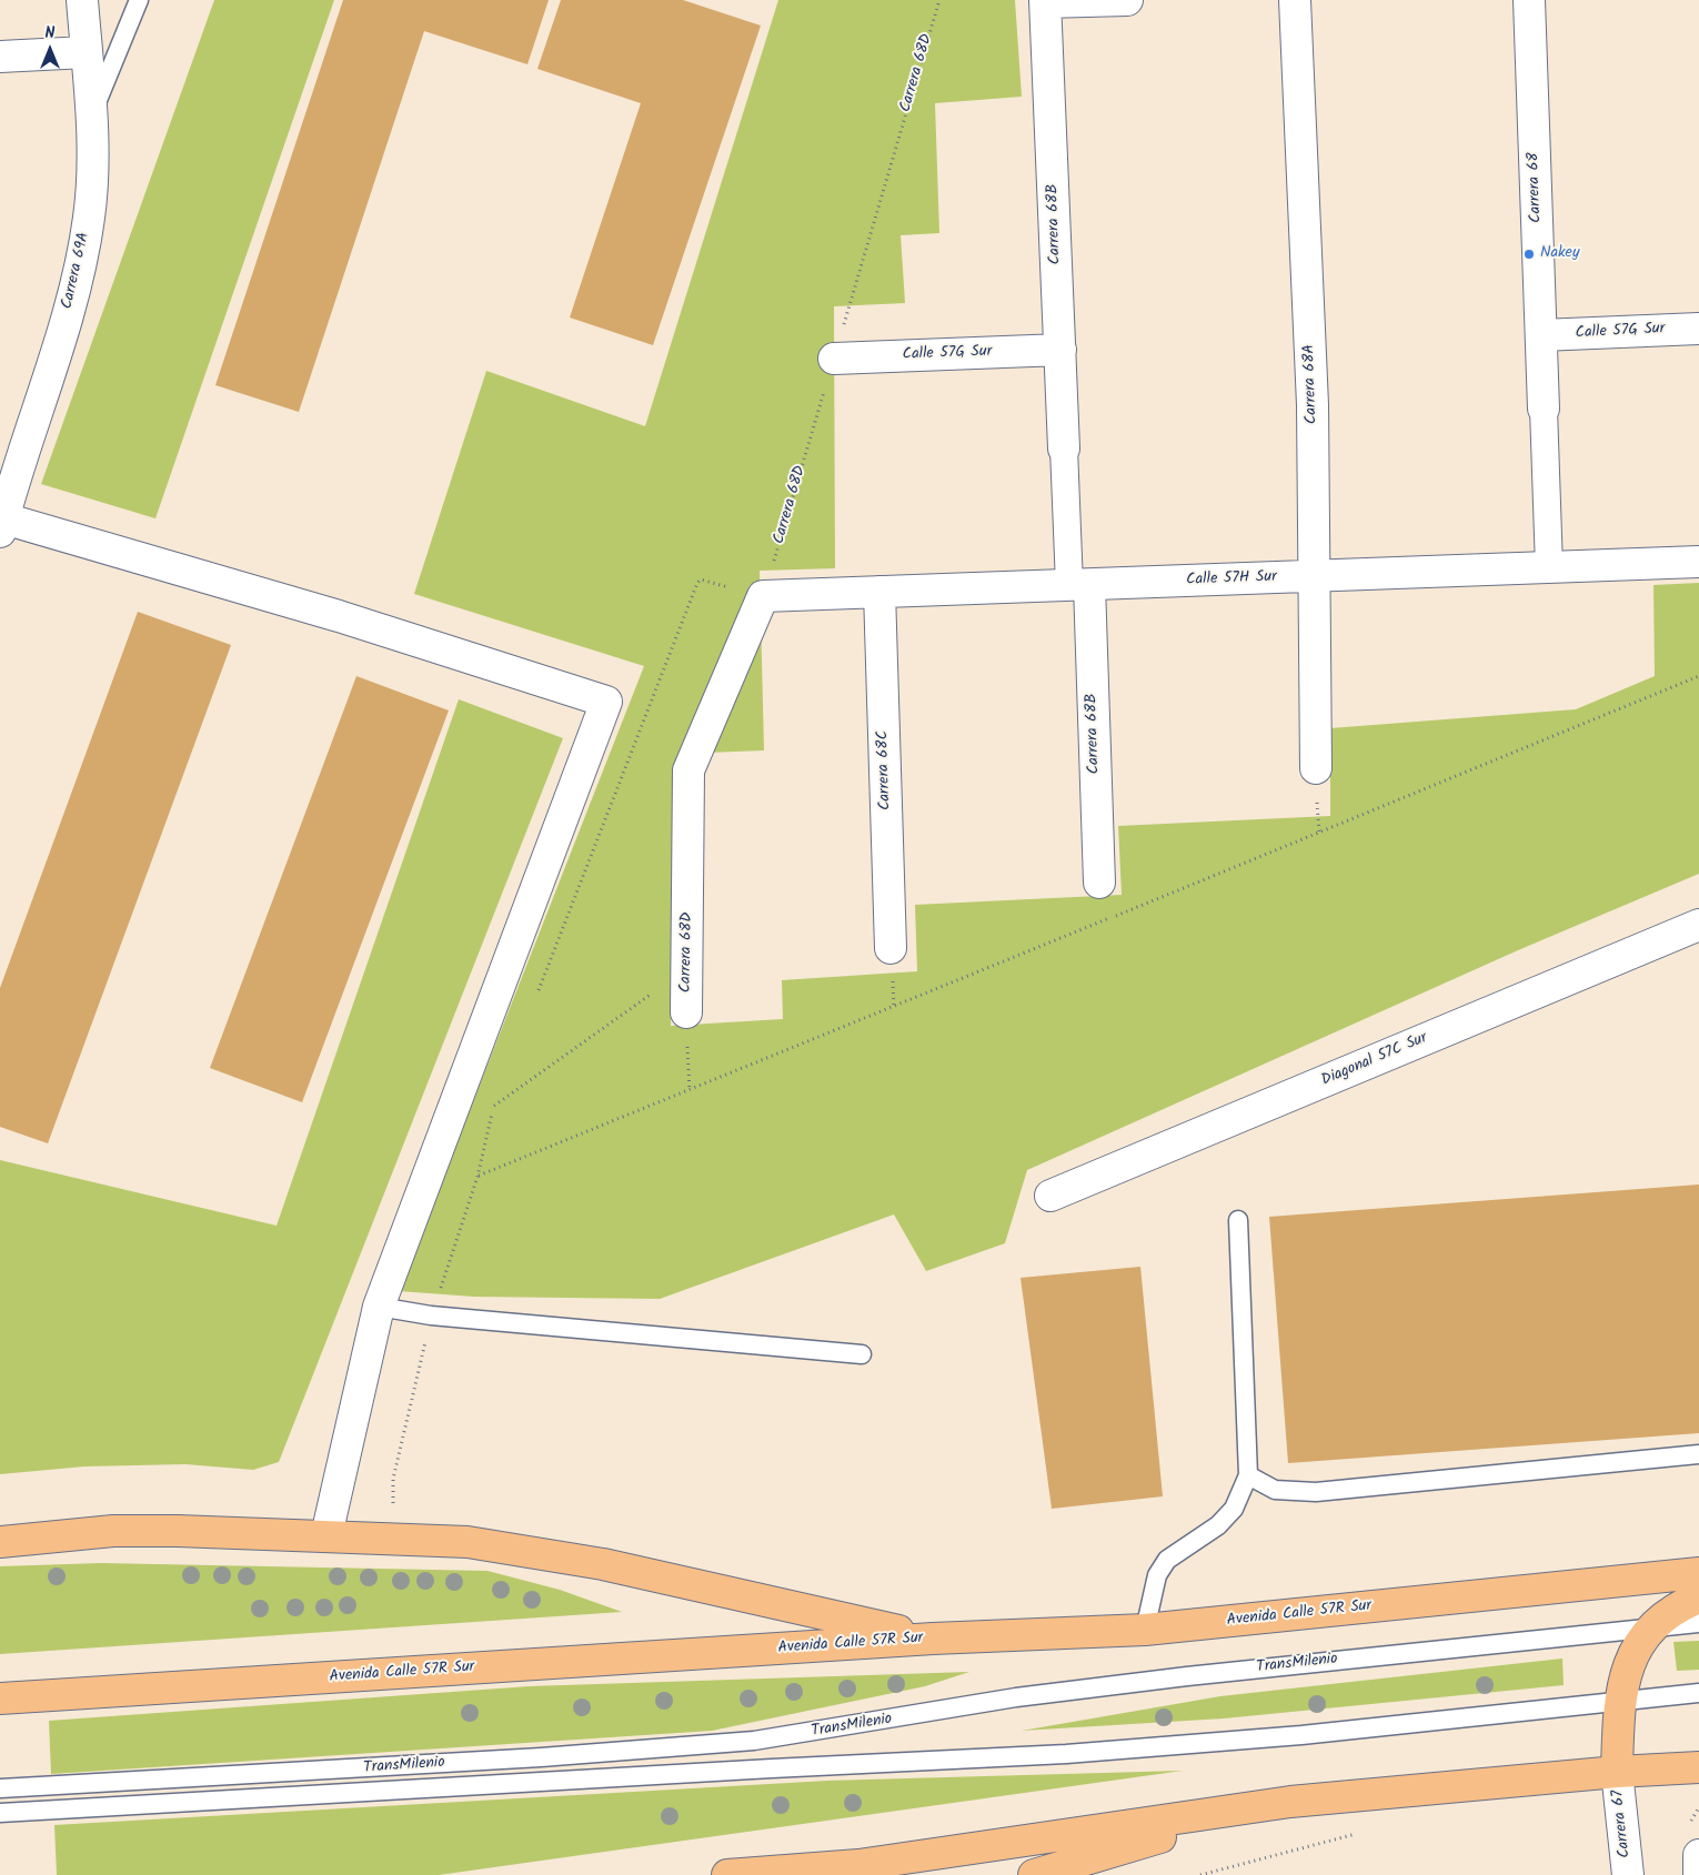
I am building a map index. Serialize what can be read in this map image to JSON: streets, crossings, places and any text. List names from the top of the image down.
{
  "streets": {
    "highway": ["Avenida Calle 57R Sur"],
    "street": [
      "Carrera 68D",
      "Carrera 68",
      "Carrera 68B",
      "Carrera 69A",
      "Calle 57G Sur",
      "Carrera 68A",
      "Calle 57H Sur",
      "Carrera 68C",
      "Diagonal 57C Sur",
      "Carrera 67"
    ],
    "lane": ["TransMilenio"]
  },
  "crossings": [
    ["Carrera 68D", "Calle 57G Sur"],
    ["Carrera 68D", "Calle 57H Sur"],
    ["Carrera 68", "Calle 57G Sur"],
    ["Carrera 68B", "Calle 57G Sur"],
    ["Carrera 68B", "Calle 57H Sur"],
    ["Carrera 68A", "Calle 57H Sur"],
    ["Calle 57H Sur", "Carrera 68C"]
  ],
  "places": ["Nakey"],
  "north": "top"
}
